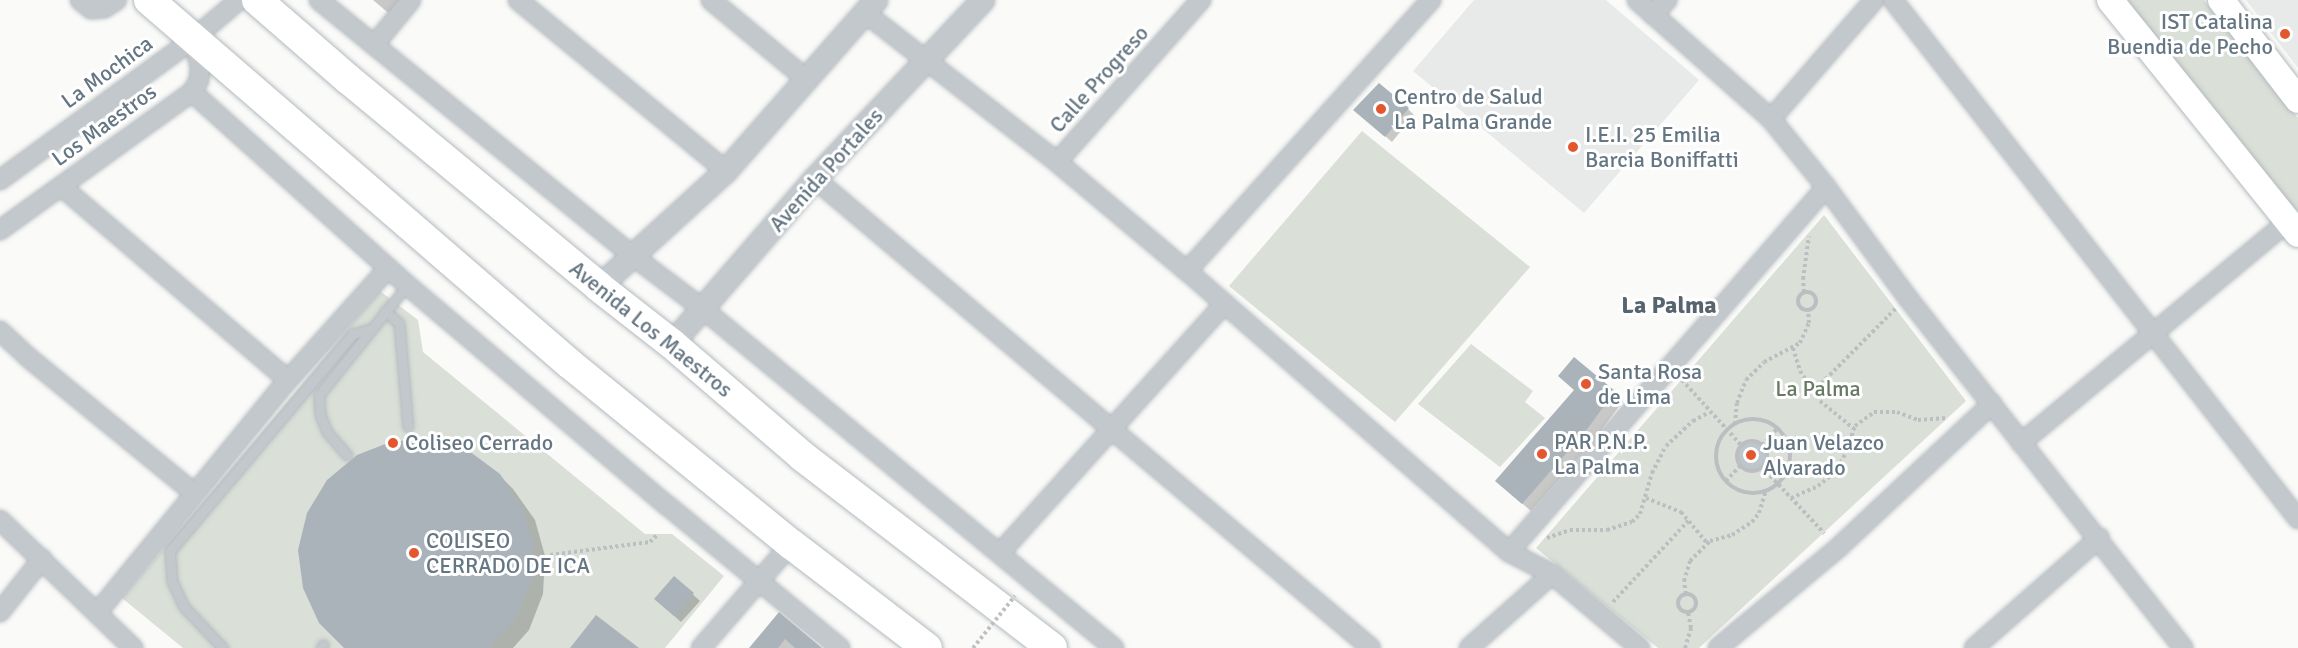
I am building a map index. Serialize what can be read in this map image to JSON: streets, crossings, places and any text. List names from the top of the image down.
{
  "streets": {
    "highway": ["Avenida Los Maestros"],
    "street": [
      "La Mochica",
      "Calle Progreso",
      "Los Maestros",
      "Avenida Portales"
    ]
  },
  "crossings": [
    ["La Mochica", "Los Maestros"],
    ["Avenida Portales", "Avenida Los Maestros"]
  ],
  "districts": ["La Palma"],
  "parks": ["La Palma"],
  "places": [
    "IST Catalina Buendia de Pecho",
    "Centro de Salud La Palma Grande",
    "I.E.I. 25 Emilia Barcia Boniffatti",
    "Santa Rosa de Lima",
    "Coliseo Cerrado",
    "PAR P.N.P. La Palma",
    "Juan Velazco Alvarado",
    "COLISEO CERRADO DE ICA"
  ]
}
